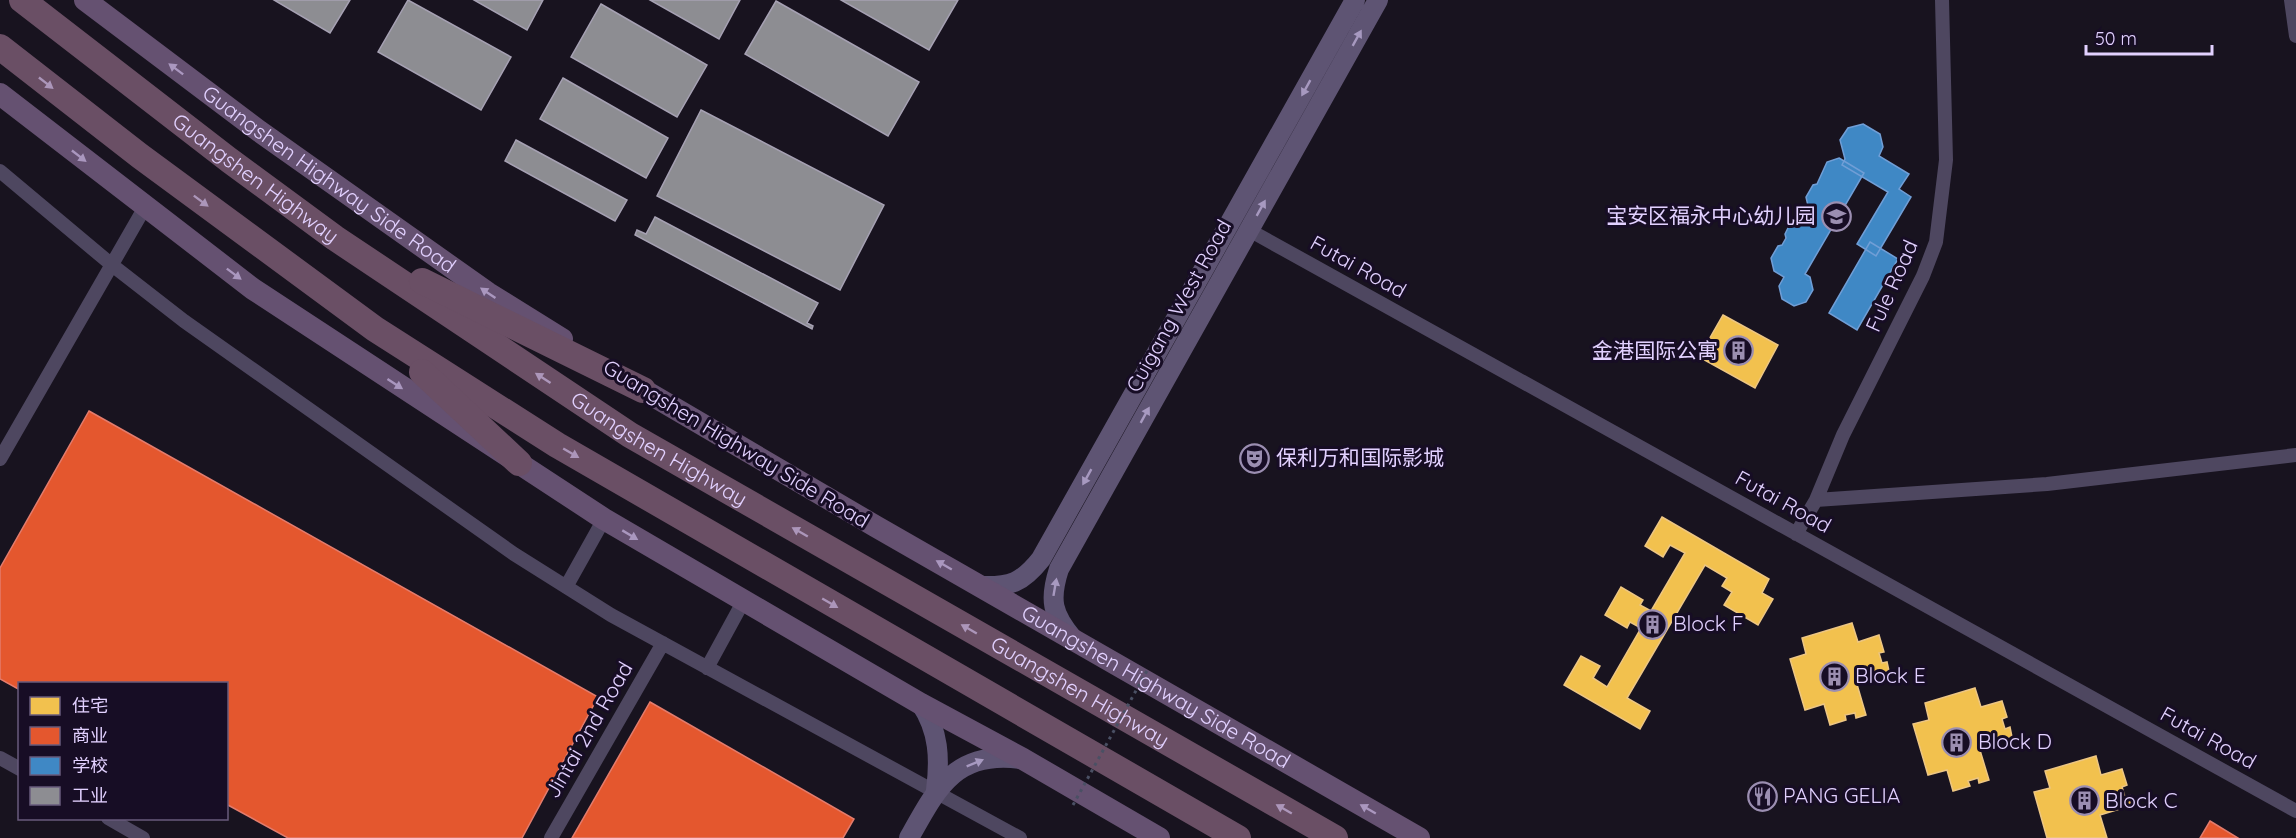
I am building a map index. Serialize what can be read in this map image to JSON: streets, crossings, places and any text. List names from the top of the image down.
{
  "streets": {
    "highway": ["Guangshen Highway"],
    "main road": ["Guangshen Highway Side Road", "Cuigang West Road"],
    "street": ["Futai Road", "Fule Road", "Jintai 2nd Road"]
  },
  "crossings": [
    ["Guangshen Highway Side Road", "Cuigang West Road"],
    ["Futai Road", "Fule Road"],
    ["Futai Road", "Cuigang West Road"]
  ],
  "places": {
    "school or university": ["宝安区福永中心幼儿园"],
    "building": [
      "金港国际公寓",
      "Block F",
      "Block E",
      "Block D",
      "Block C"
    ],
    "theatre": ["保利万和国际影城"],
    "restaurant": ["PANG GELIA"]
  },
  "legend": [
    "住宅",
    "商业",
    "学校",
    "工业"
  ],
  "scale_bar": "50 m"
}
